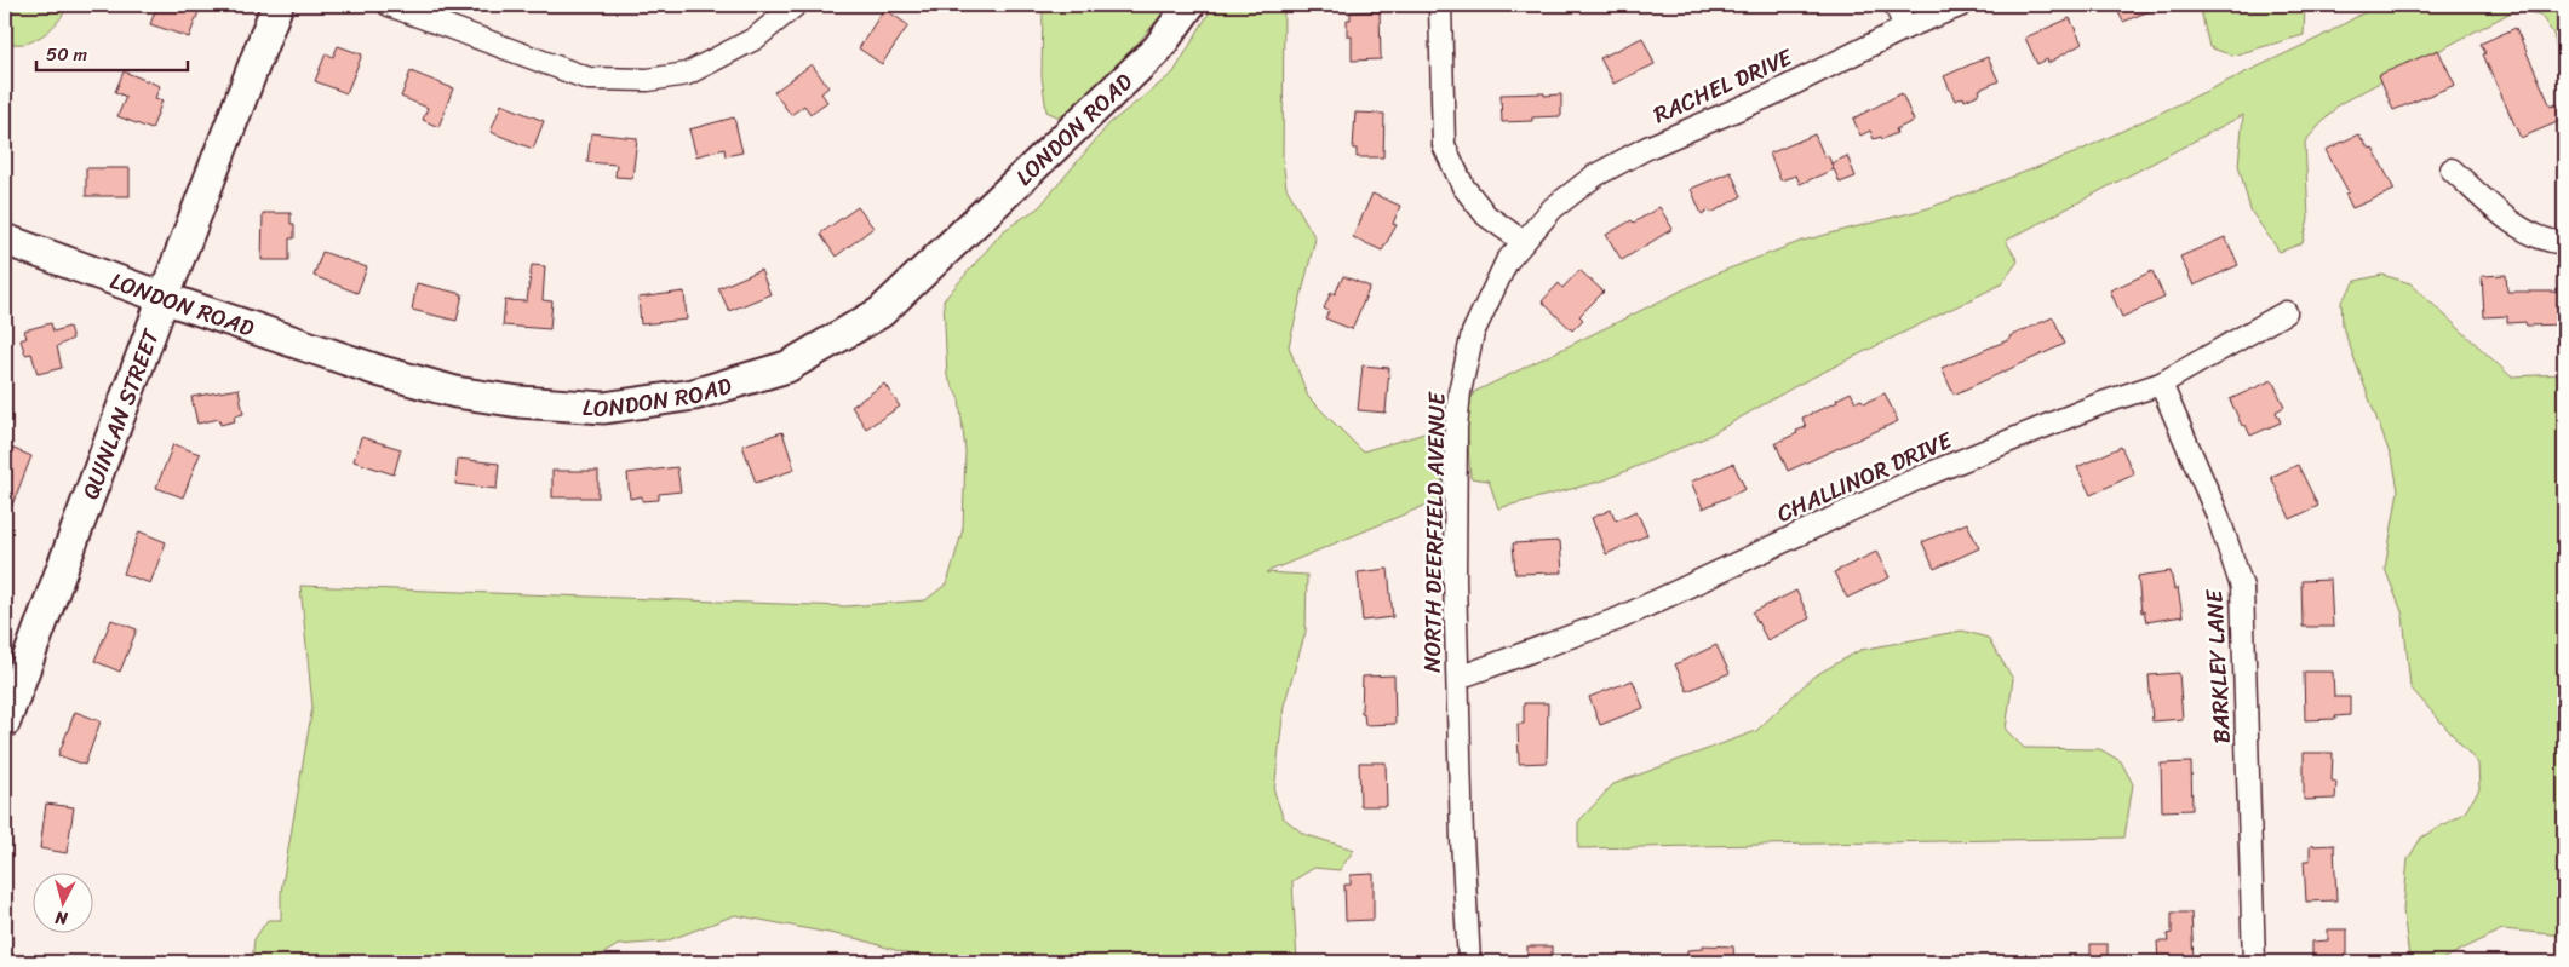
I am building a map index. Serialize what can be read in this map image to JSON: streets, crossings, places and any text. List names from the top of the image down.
{
  "streets": {
    "street": [
      "RACHEL DRIVE",
      "LONDON ROAD",
      "QUINLAN STREET",
      "CHALLINOR DRIVE",
      "NORTH DEERFIELD AVENUE",
      "BARKLEY LANE"
    ]
  },
  "crossings": [
    ["RACHEL DRIVE", "NORTH DEERFIELD AVENUE"],
    ["LONDON ROAD", "QUINLAN STREET"],
    ["CHALLINOR DRIVE", "NORTH DEERFIELD AVENUE"],
    ["CHALLINOR DRIVE", "BARKLEY LANE"]
  ],
  "scale_bar": "50 m",
  "north": "bottom"
}
